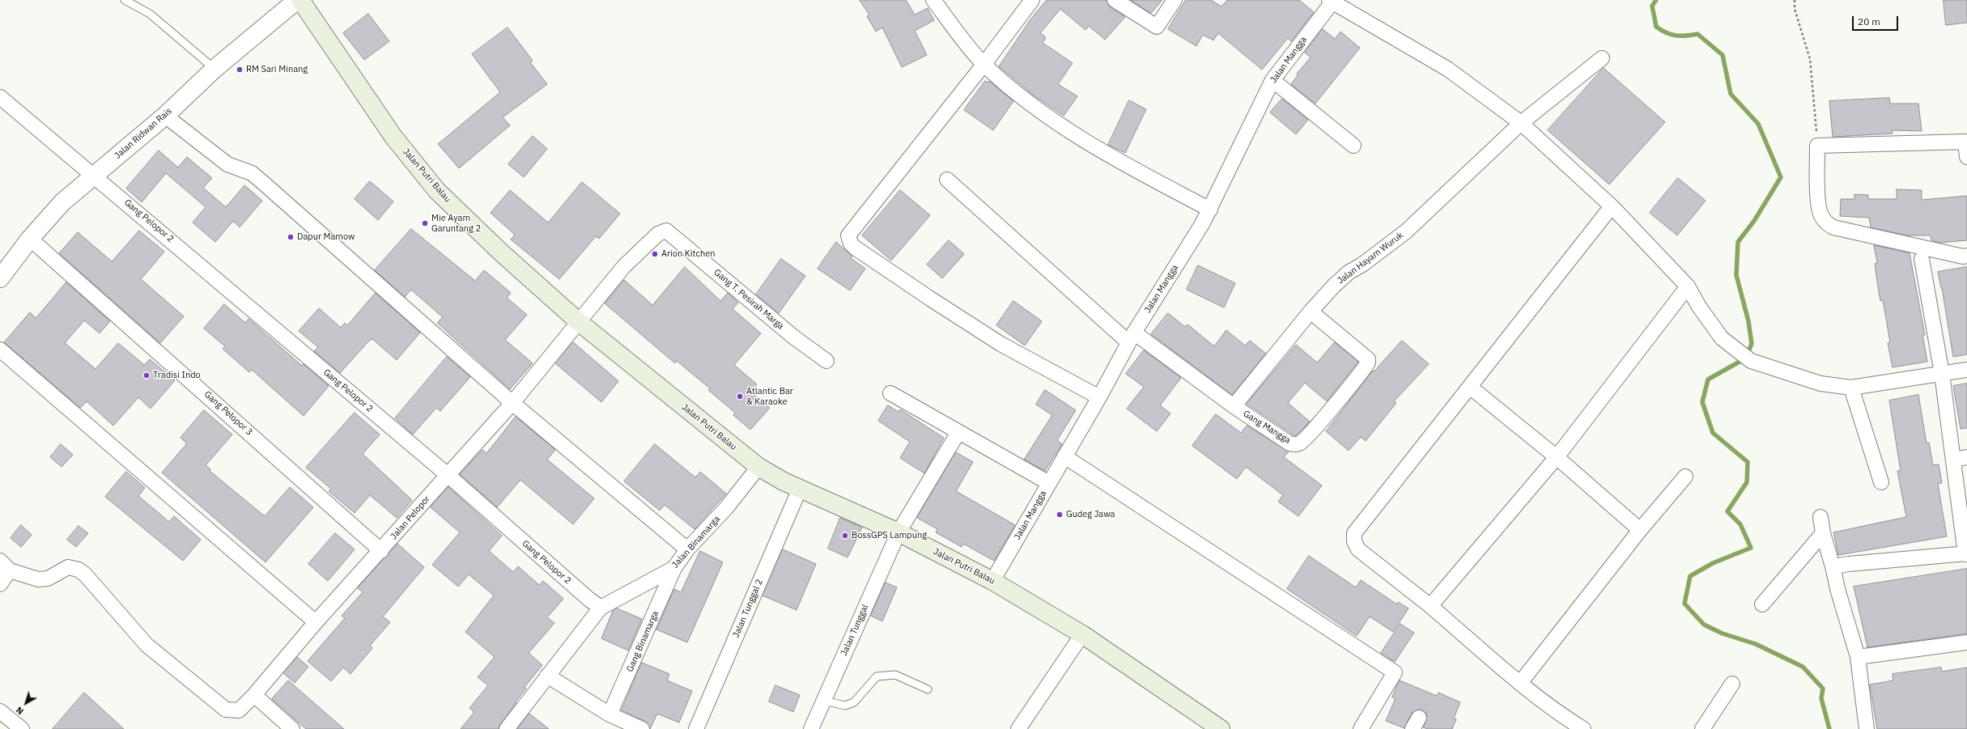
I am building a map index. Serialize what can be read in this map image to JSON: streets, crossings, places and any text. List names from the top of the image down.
{
  "streets": {
    "main road": ["Jalan Putri Balau"],
    "street": [
      "Jalan Mangga",
      "Jalan Ridwan Rais",
      "Gang Pelopor 2",
      "Jalan Hayam Wuruk",
      "Gang T. Pesirah Marga",
      "Gang Pelopor 3",
      "Gang Mangga",
      "Jalan Pelopor",
      "Jalan Binamarga",
      "Jalan Tunggal 2",
      "Jalan Tunggal",
      "Gang Binamarga"
    ]
  },
  "crossings": [
    ["Jalan Mangga", "Jalan Putri Balau"],
    ["Jalan Mangga", "Gang Mangga"],
    ["Jalan Ridwan Rais", "Gang Pelopor 2"],
    ["Jalan Ridwan Rais", "Gang Pelopor 3"],
    ["Jalan Putri Balau", "Gang T. Pesirah Marga"],
    ["Jalan Putri Balau", "Jalan Pelopor"],
    ["Jalan Putri Balau", "Jalan Binamarga"],
    ["Jalan Putri Balau", "Jalan Tunggal 2"],
    ["Jalan Putri Balau", "Jalan Tunggal"],
    ["Gang Pelopor 2", "Jalan Pelopor"],
    ["Gang Pelopor 2", "Jalan Binamarga"],
    ["Jalan Hayam Wuruk", "Gang Mangga"],
    ["Gang T. Pesirah Marga", "Jalan Pelopor"],
    ["Gang Pelopor 3", "Jalan Pelopor"],
    ["Jalan Binamarga", "Gang Binamarga"]
  ],
  "places": [
    "RM Sari Minang",
    "Mie Ayam Garuntang 2",
    "Dapur Mamow",
    "Arion Kitchen",
    "Tradisi Indo",
    "Atlantic Bar & Karaoke",
    "Gudeg Jawa",
    "BossGPS Lampung"
  ],
  "scale_bar": "20 m",
  "north": "bottom left"
}
